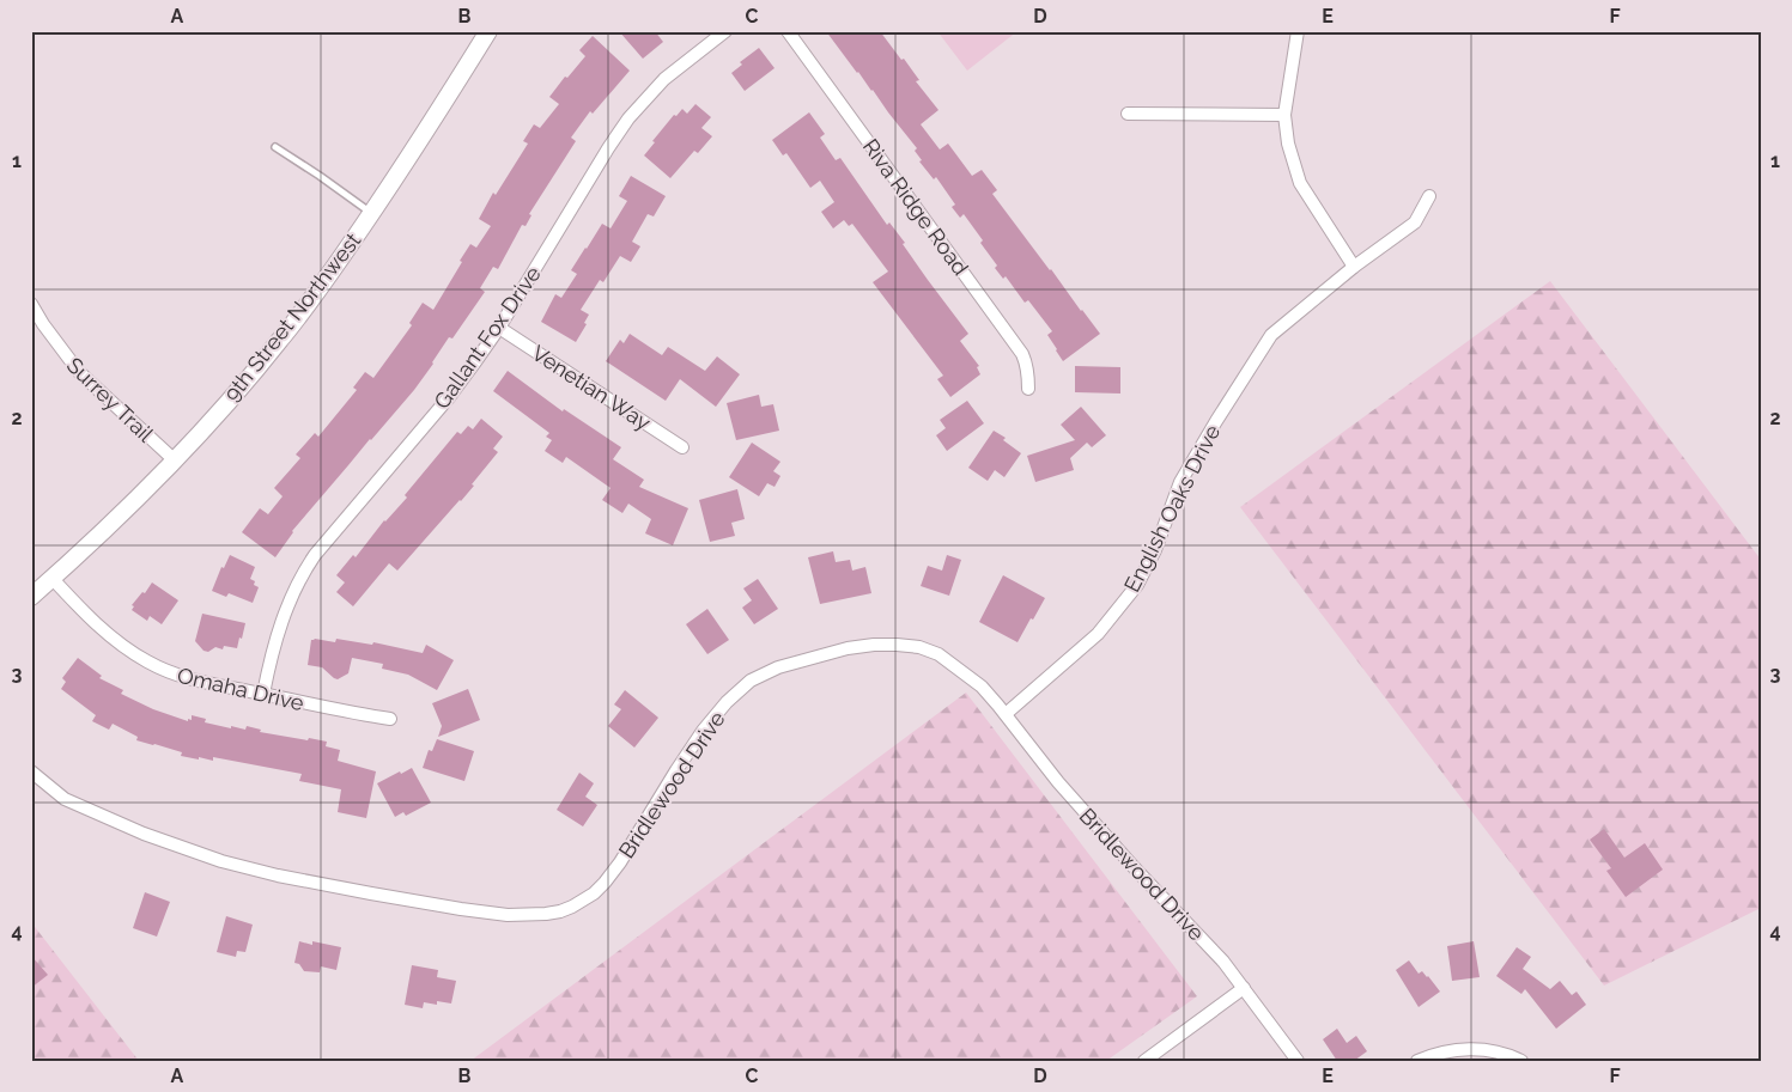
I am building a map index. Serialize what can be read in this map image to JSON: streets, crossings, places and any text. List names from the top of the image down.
{
  "streets": {
    "street": [
      "Riva Ridge Road",
      "9th Street Northwest",
      "Gallant Fox Drive",
      "Venetian Way",
      "Surrey Trail",
      "English Oaks Drive",
      "Omaha Drive",
      "Bridlewood Drive"
    ]
  },
  "crossings": [
    ["9th Street Northwest", "Surrey Trail"],
    ["9th Street Northwest", "Omaha Drive"],
    ["Gallant Fox Drive", "Venetian Way"],
    ["Gallant Fox Drive", "Omaha Drive"],
    ["English Oaks Drive", "Bridlewood Drive"]
  ],
  "grid": {
    "columns": [
      "A",
      "B",
      "C",
      "D",
      "E",
      "F"
    ],
    "rows": [
      "1",
      "2",
      "3",
      "4"
    ]
  }
}
